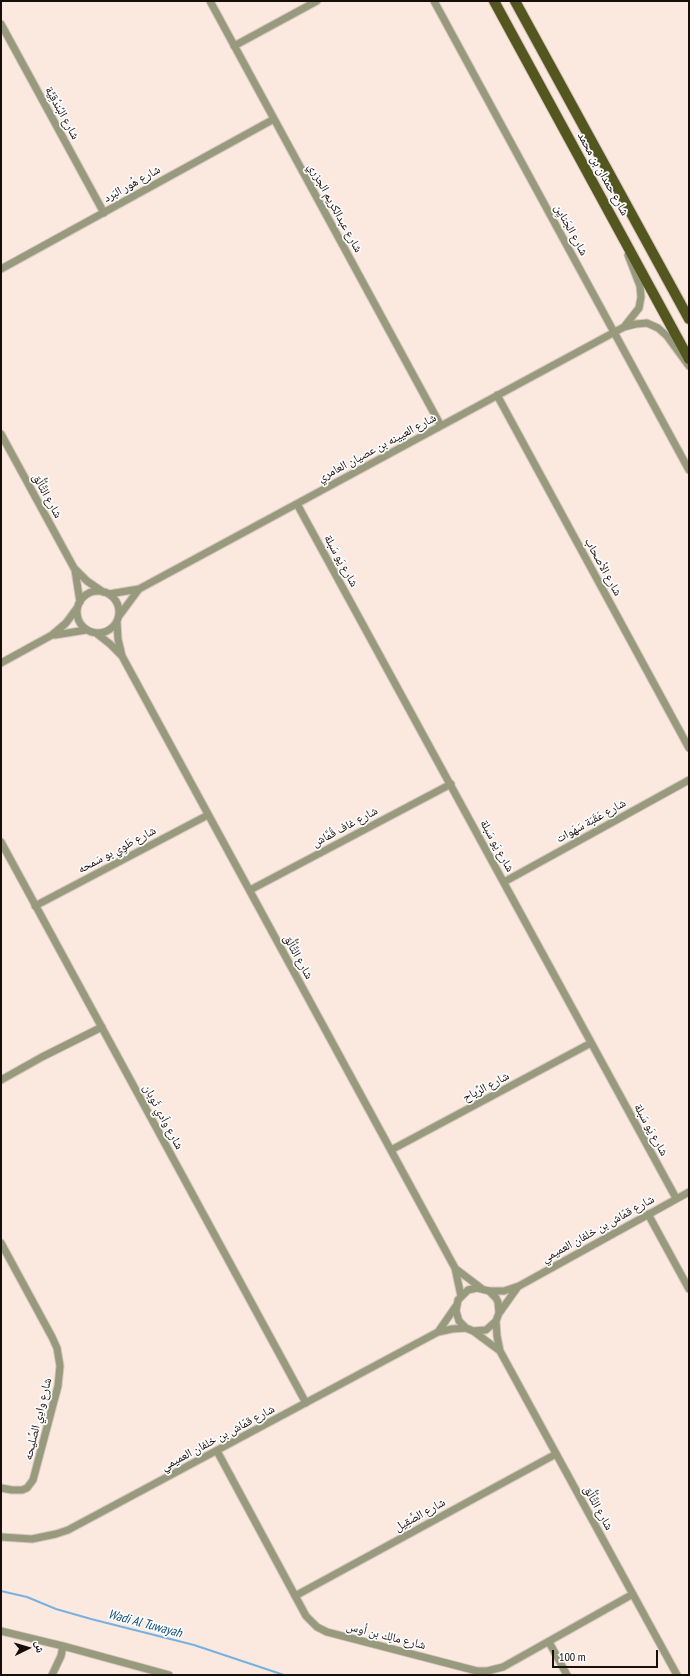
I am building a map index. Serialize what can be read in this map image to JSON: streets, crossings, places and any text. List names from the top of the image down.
{
  "streets": {
    "main road": ["شارع حمدان بن محمد"],
    "street": [
      "شارع البُندُقِيَّة",
      "شارع هُور البَرد",
      "شارع عبدالكريم الجزري",
      "شارع الجَنايِن",
      "شارع العيينه بن عصيان العامري",
      "شارع التَّألُّق",
      "شارع يَو سَبلة",
      "شارع الأصحاب",
      "شارع عَقَبَة سَهَوات",
      "شارع غاف قُمَّاش",
      "شارع طَوِي بو سَمحه",
      "شارع الرِّياح",
      "شارع واَدي ثَوبان",
      "شارع قمّاش بن خلفان العميمي",
      "شارع وادِي الصِّليحه",
      "شارع الصَّقِيل",
      "شارع مالِك بن أوس"
    ]
  },
  "crossings": [
    ["شارع البُندُقِيَّة", "شارع هُور البَرد"],
    ["شارع حمدان بن محمد", "شارع العيينه بن عصيان العامري"],
    ["شارع هُور البَرد", "شارع عبدالكريم الجزري"],
    ["شارع عبدالكريم الجزري", "شارع العيينه بن عصيان العامري"],
    ["شارع الجَنايِن", "شارع العيينه بن عصيان العامري"],
    ["شارع العيينه بن عصيان العامري", "شارع التَّألُّق"],
    ["شارع العيينه بن عصيان العامري", "شارع يَو سَبلة"],
    ["شارع العيينه بن عصيان العامري", "شارع الأصحاب"],
    ["شارع التَّألُّق", "شارع غاف قُمَّاش"],
    ["شارع التَّألُّق", "شارع طَوِي بو سَمحه"],
    ["شارع التَّألُّق", "شارع الرِّياح"],
    ["شارع التَّألُّق", "شارع قمّاش بن خلفان العميمي"],
    ["شارع التَّألُّق", "شارع الصَّقِيل"],
    ["شارع التَّألُّق", "شارع مالِك بن أوس"],
    ["شارع يَو سَبلة", "شارع عَقَبَة سَهَوات"],
    ["شارع يَو سَبلة", "شارع غاف قُمَّاش"],
    ["شارع يَو سَبلة", "شارع الرِّياح"],
    ["شارع يَو سَبلة", "شارع قمّاش بن خلفان العميمي"],
    ["شارع طَوِي بو سَمحه", "شارع واَدي ثَوبان"],
    ["شارع واَدي ثَوبان", "شارع قمّاش بن خلفان العميمي"],
    ["شارع قمّاش بن خلفان العميمي", "شارع مالِك بن أوس"],
    ["شارع الصَّقِيل", "شارع مالِك بن أوس"]
  ],
  "water": ["Wadi Al Tuwayah"],
  "scale_bar": "100 m",
  "north": "right"
}
